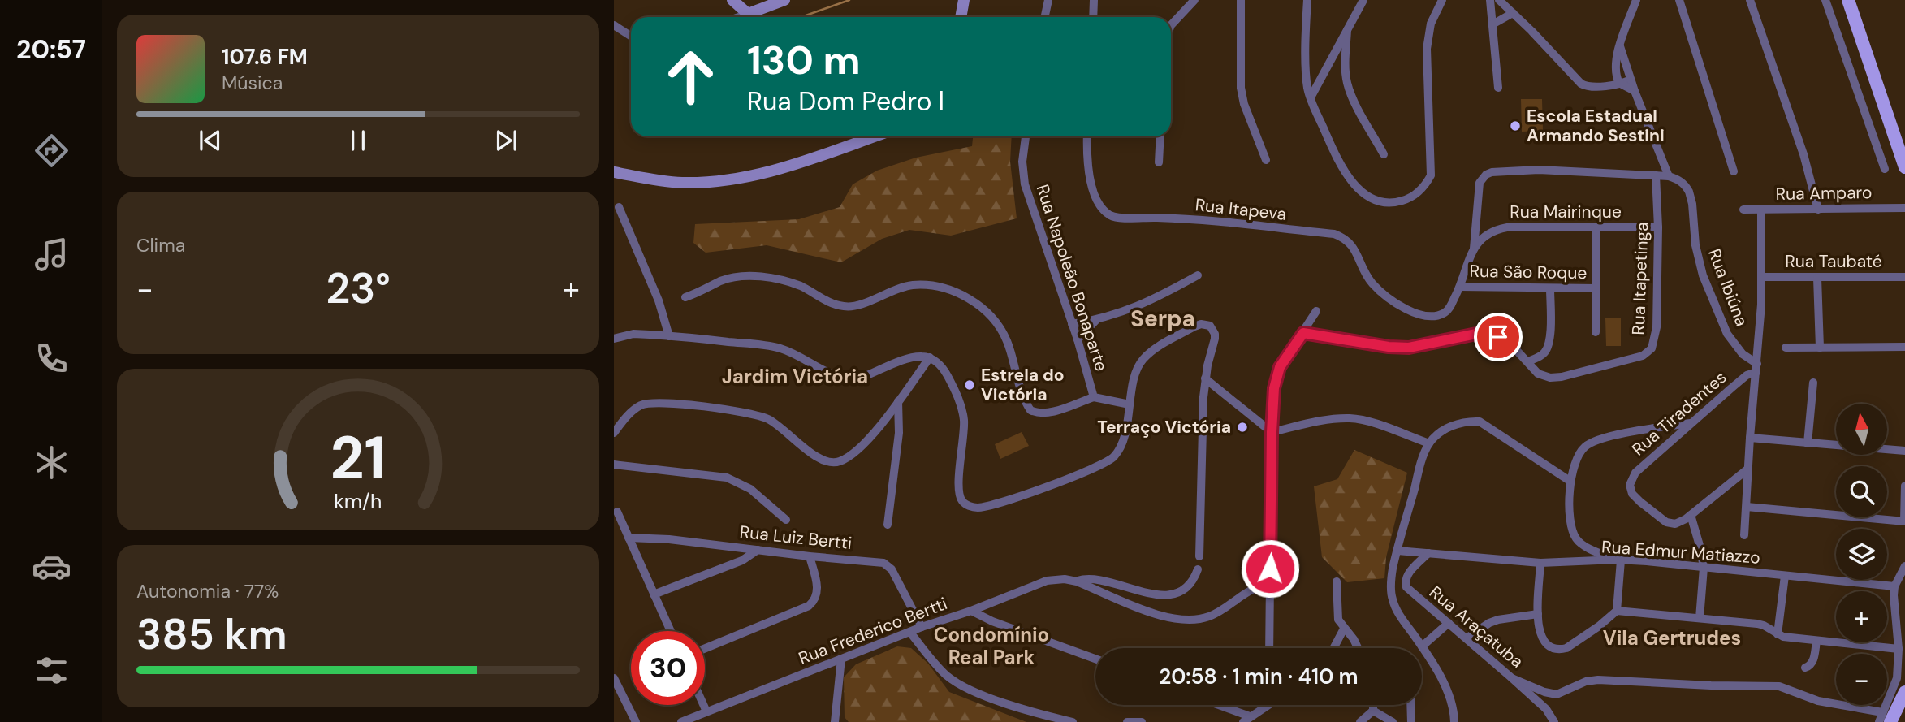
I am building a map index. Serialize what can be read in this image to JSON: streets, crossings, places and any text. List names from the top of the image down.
{
  "streets": {
    "street": [
      "Rua Amparo",
      "Rua Itapeva",
      "Rua Mairinque",
      "Rua Taubaté",
      "Rua São Roque",
      "Rua Napoleão Bonaparte",
      "Rua Itapetinga",
      "Rua Ibiúna",
      "Rua Tiradentes",
      "Rua Luiz Bertti",
      "Rua Edmur Matiazzo",
      "Rua Araçatuba",
      "Rua Frederico Bertti"
    ]
  },
  "crossings": [
    ["Rua Itapeva", "Rua Mairinque"],
    ["Rua Mairinque", "Rua São Roque"],
    ["Rua Mairinque", "Rua Itapetinga"],
    ["Rua Ibiúna", "Rua Tiradentes"],
    ["Rua Luiz Bertti", "Rua Frederico Bertti"],
    ["Rua Edmur Matiazzo", "Rua Araçatuba"]
  ],
  "districts": [
    "Serpa",
    "Jardim Victória",
    "Condomínio Real Park",
    "Vila Gertrudes"
  ],
  "places": ["Escola Estadual Armando Sestini", "Estrela do Victória", "Terraço Victória"],
  "north": "top",
  "page": {
    "tabs": "20:57",
    "turn": ["130 m", "Rua Dom Pedro l"],
    "song": ["107.6 FM", "Música"],
    "tile": [
      "Clima",
      ["Autonomia · 77%", "385 km"]
    ],
    "heat": ["−", "23°", "+"],
    "map_buttons": ["+", "−"],
    "limit": "30",
    "trip": "20:58 · 1 min · 410 m",
    "gauge": ["21", "km/h"]
  }
}
